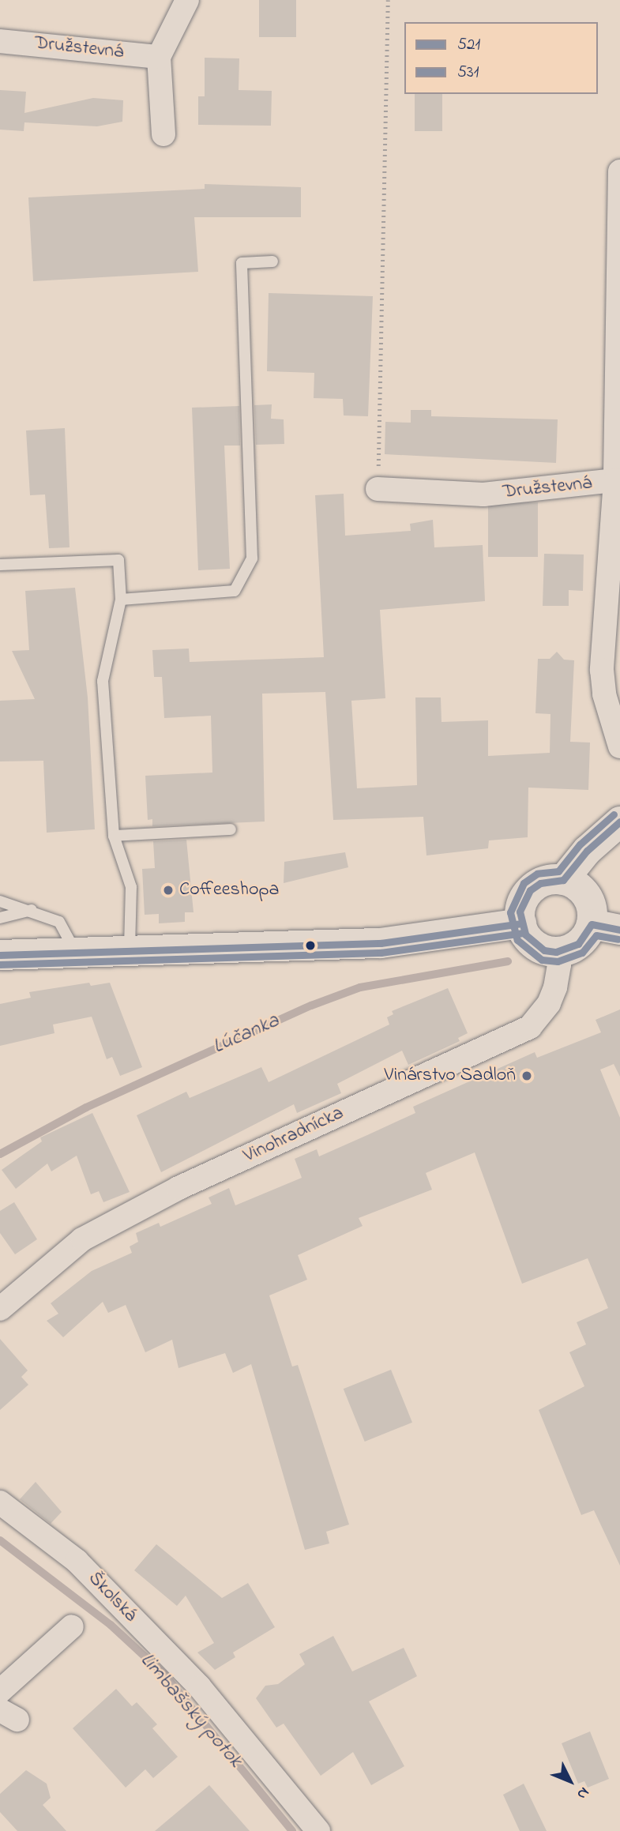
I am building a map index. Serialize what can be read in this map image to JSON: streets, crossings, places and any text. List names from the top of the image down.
{
  "streets": {
    "street": ["Družstevná", "Vinohradnícka", "Školská"]
  },
  "water": ["Lúčanka", "Limbašský potok"],
  "places": ["Coffeeshopa", "Vinárstvo Sadloň"],
  "lines": ["transit line 531", "transit line 521"],
  "legend": ["521", "531"],
  "north": "bottom right"
}
